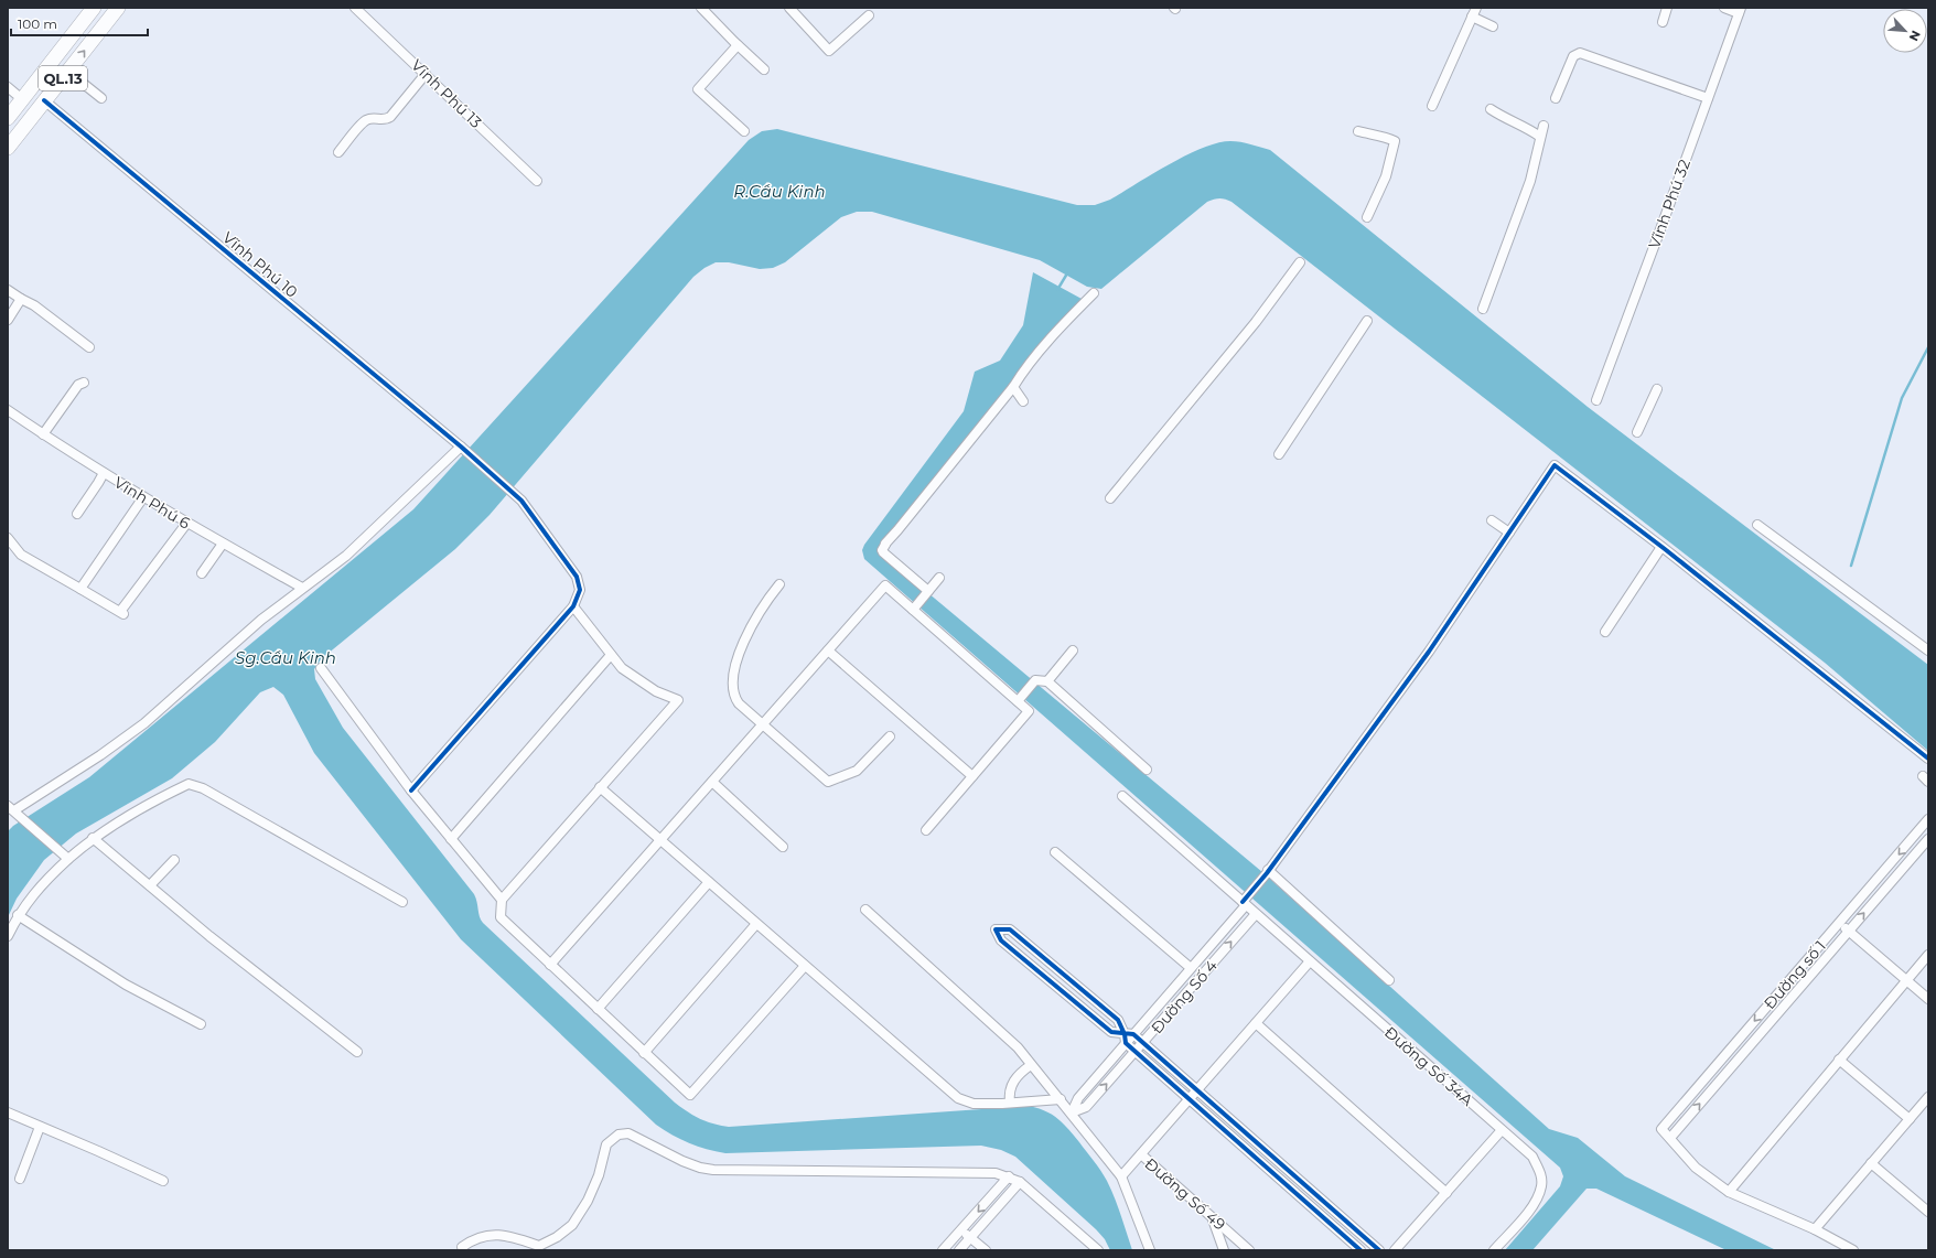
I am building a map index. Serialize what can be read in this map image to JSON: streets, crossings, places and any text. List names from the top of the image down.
{
  "streets": {
    "highway": ["QL.13"],
    "street": [
      "Vĩnh Phú 13",
      "Vĩnh Phú 32",
      "Vĩnh Phú 10",
      "Vĩnh Phú 6",
      "Đường số 1",
      "Đường Số 4",
      "Đường Số 34A",
      "Đường Số 49"
    ]
  },
  "crossings": [
    ["QL.13", "Vĩnh Phú 10"],
    ["Đường Số 4", "Đường Số 34A"]
  ],
  "water": ["R.Cầu Kinh", "Sg.Cầu Kinh"],
  "scale_bar": "100 m",
  "north": "bottom right"
}
